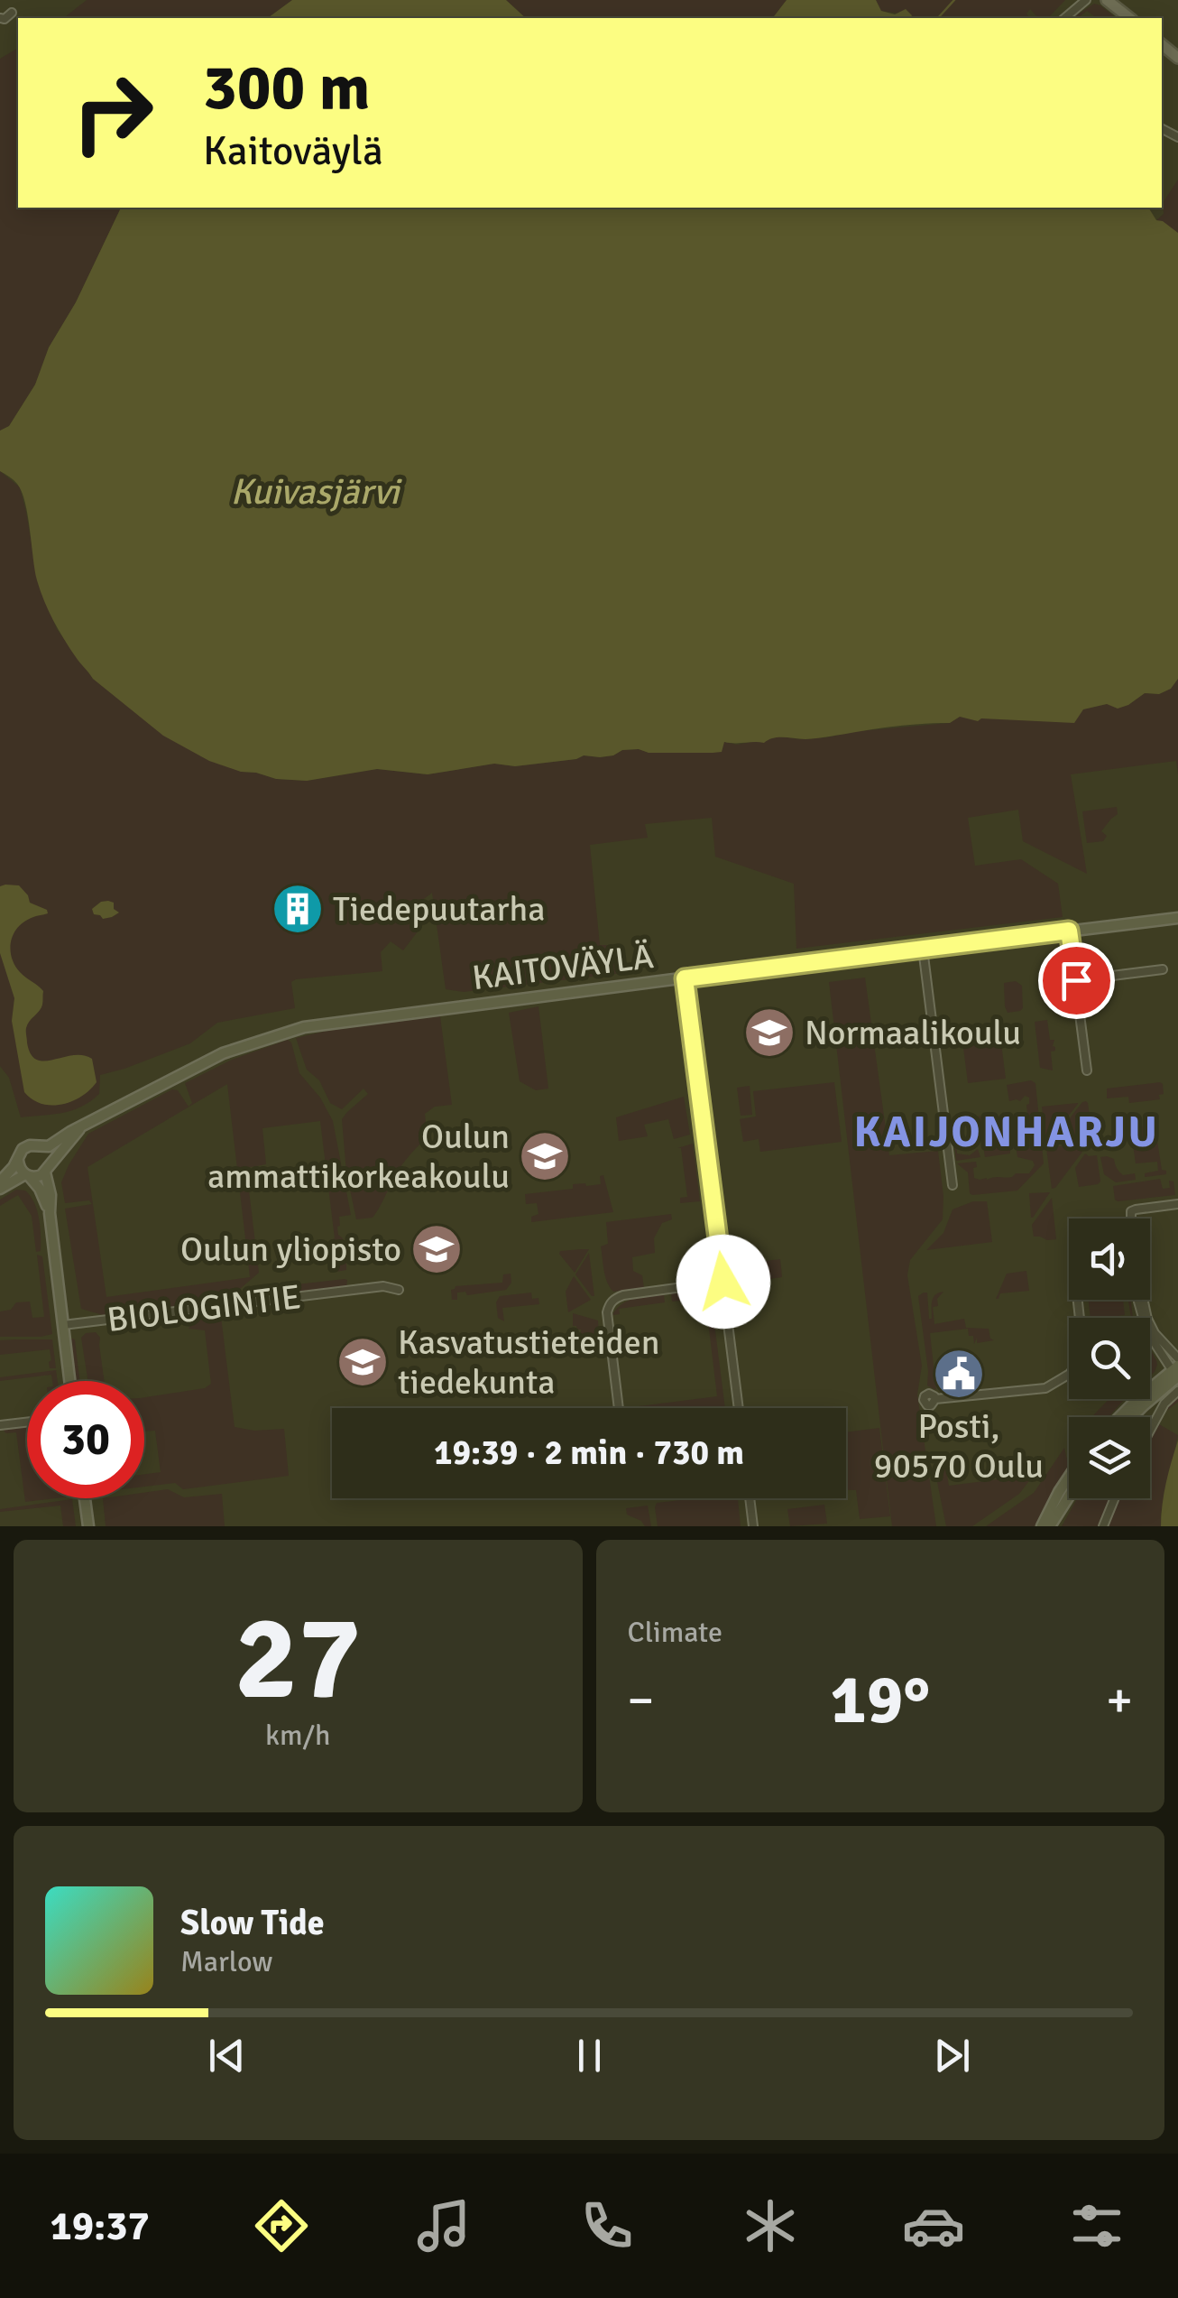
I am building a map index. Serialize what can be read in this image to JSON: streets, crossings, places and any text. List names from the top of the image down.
{
  "streets": {
    "street": ["KAITOVÄYLÄ", "BIOLOGINTIE"]
  },
  "districts": ["KAIJONHARJU"],
  "water": ["Kuivasjärvi"],
  "places": {
    "building": ["Tiedepuutarha"],
    "school or university": [
      "Normaalikoulu",
      "Oulun ammattikorkeakoulu",
      "Oulun yliopisto",
      "Kasvatustieteiden tiedekunta"
    ],
    "public building": ["Posti, 90570 Oulu"]
  },
  "page": {
    "turn": ["300 m", "Kaitoväylä"],
    "limit": "30",
    "trip": "19:39 · 2 min · 730 m",
    "tile": [
      ["27", "km/h"],
      "Climate"
    ],
    "heat": ["−", "19°", "+"],
    "song": ["Slow Tide", "Marlow"],
    "tabs": "19:37"
  }
}
